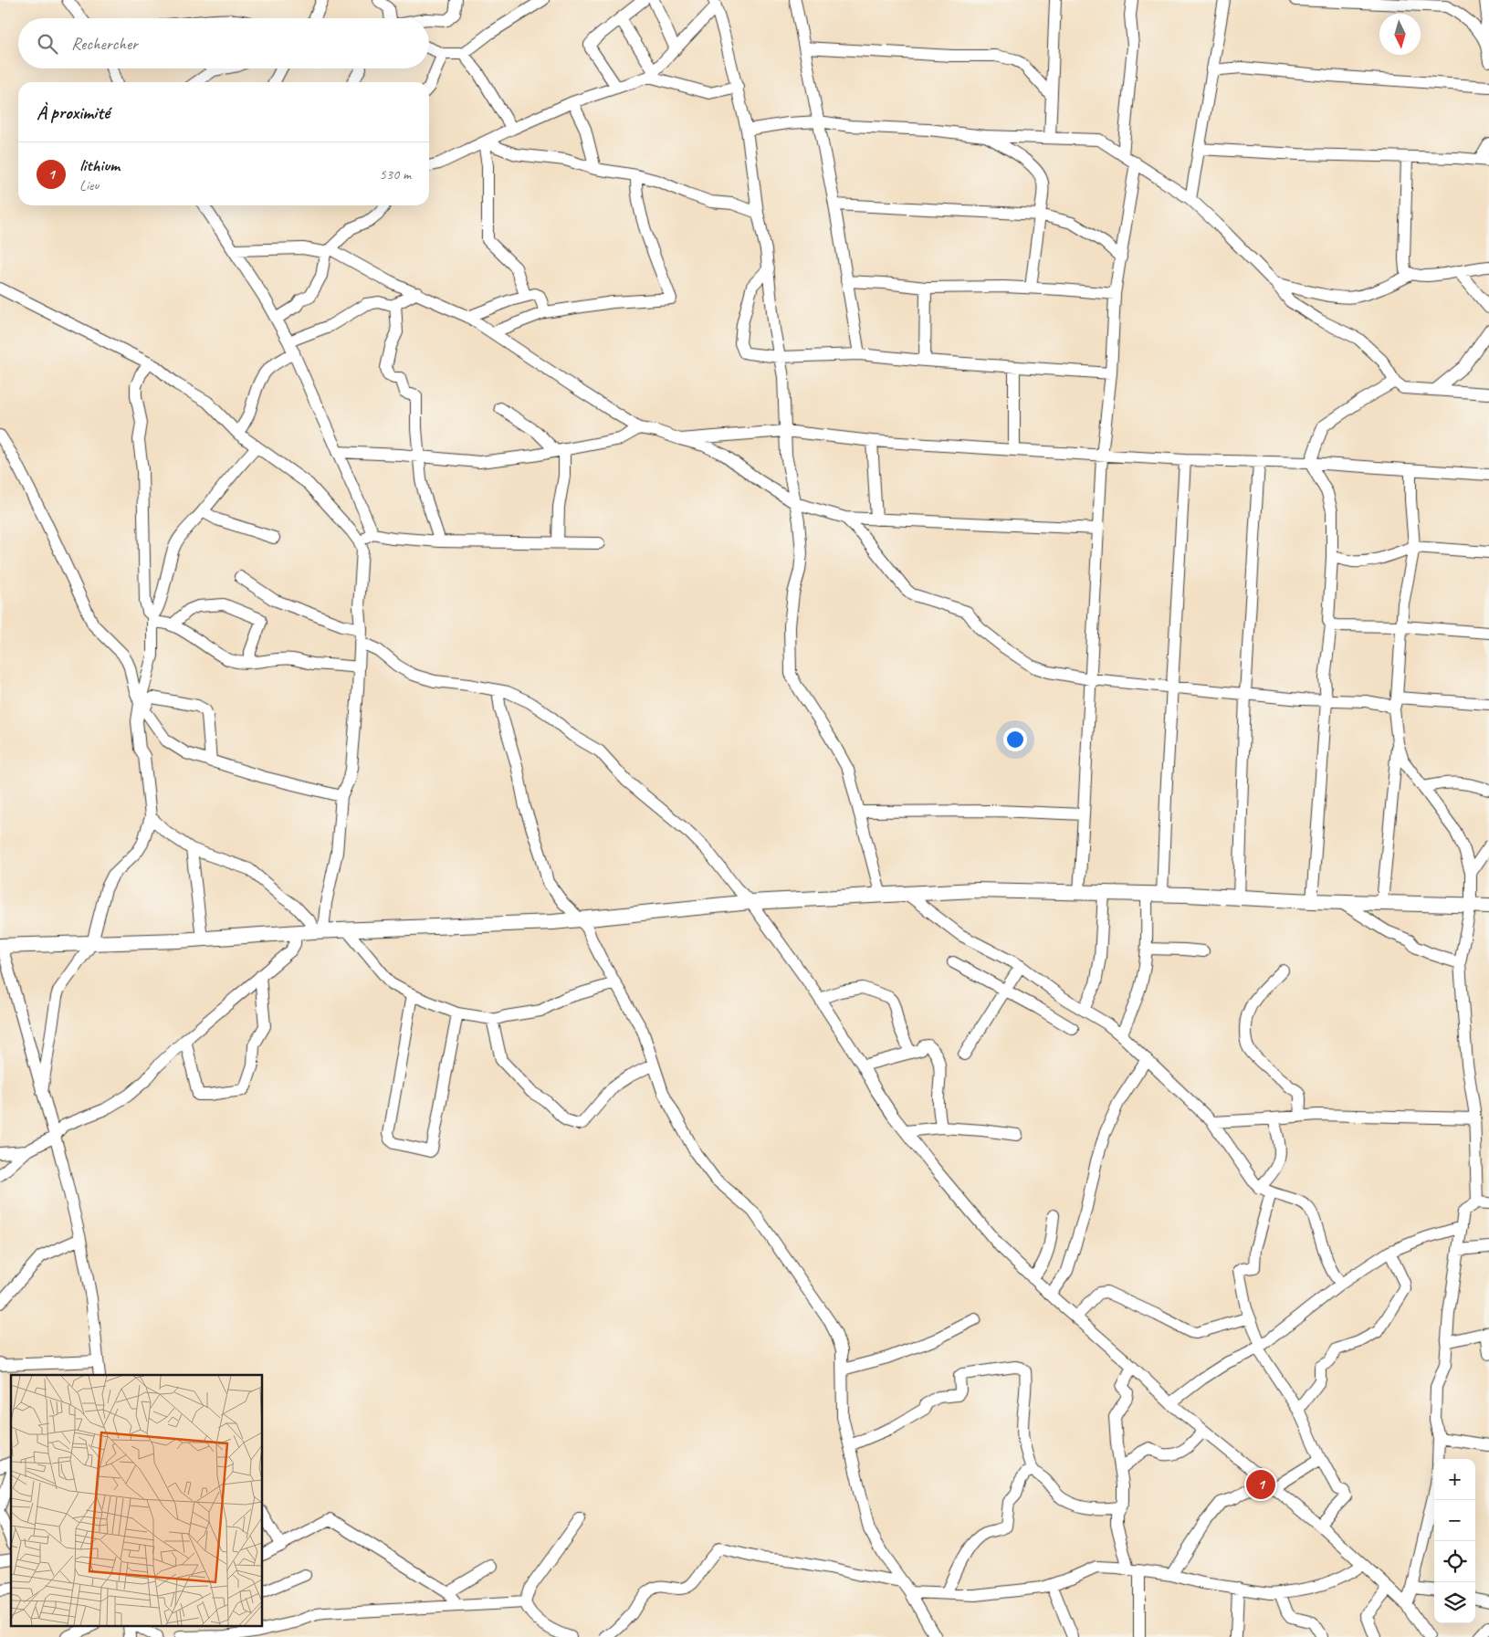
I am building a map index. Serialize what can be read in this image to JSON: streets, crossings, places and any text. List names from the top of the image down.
{
  "north": "bottom",
  "page": {
    "search": "Rechercher",
    "heading": "À proximité",
    "list": [
      {
        "mark": "1",
        "name": "lithium",
        "note": "Lieu",
        "value": "530 m"
      }
    ],
    "map_buttons": ["+", "−"],
    "pins": "1"
  }
}
